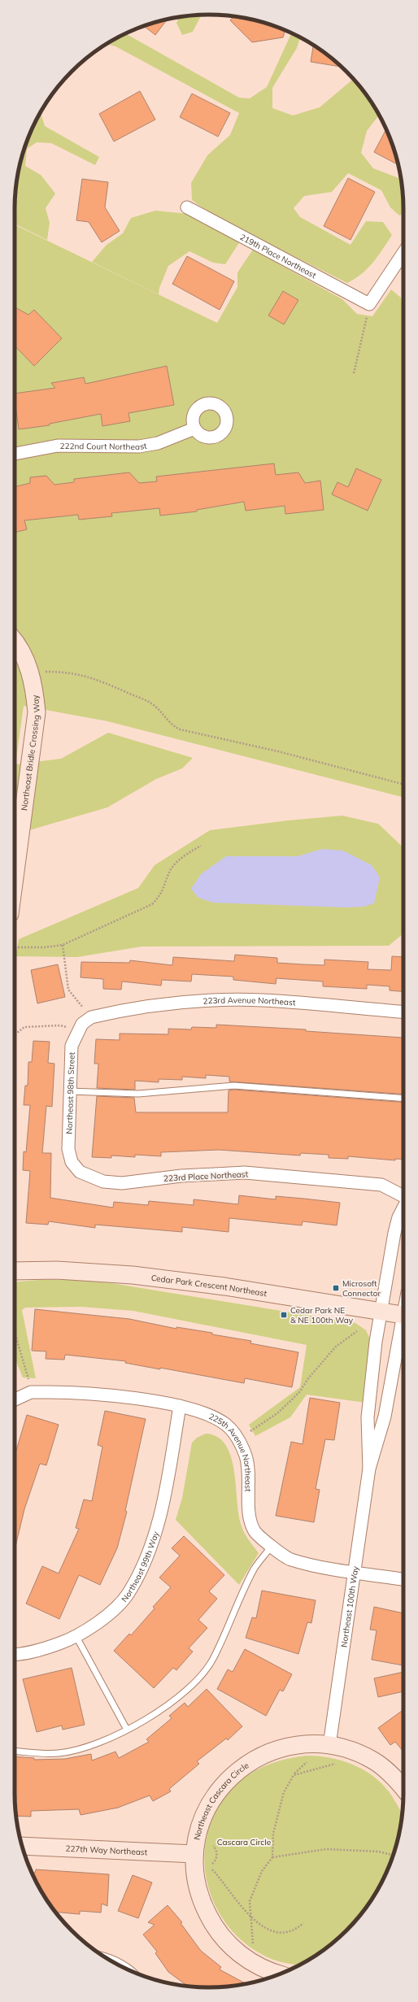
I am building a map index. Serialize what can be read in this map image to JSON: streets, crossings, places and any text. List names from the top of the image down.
{
  "streets": {
    "street": [
      "219th Place Northeast",
      "222nd Court Northeast",
      "Northeast Bridle Crossing Way",
      "223rd Avenue Northeast",
      "Northeast 98th Street",
      "223rd Place Northeast",
      "Cedar Park Crescent Northeast",
      "225th Avenue Northeast",
      "Northeast 99th Way",
      "Northeast 100th Way",
      "Northeast Cascara Circle",
      "227th Way Northeast"
    ]
  },
  "crossings": [
    ["223rd Avenue Northeast", "Northeast 98th Street"],
    ["Northeast 98th Street", "223rd Place Northeast"],
    ["Cedar Park Crescent Northeast", "Northeast 100th Way"],
    ["225th Avenue Northeast", "Northeast 99th Way"],
    ["225th Avenue Northeast", "Northeast 100th Way"],
    ["Northeast 100th Way", "Northeast Cascara Circle"],
    ["Northeast Cascara Circle", "227th Way Northeast"]
  ],
  "parks": ["Cascara Circle"],
  "places": {
    "transit": ["Microsoft Connector", "Cedar Park NE & NE 100th Way"]
  }
}
